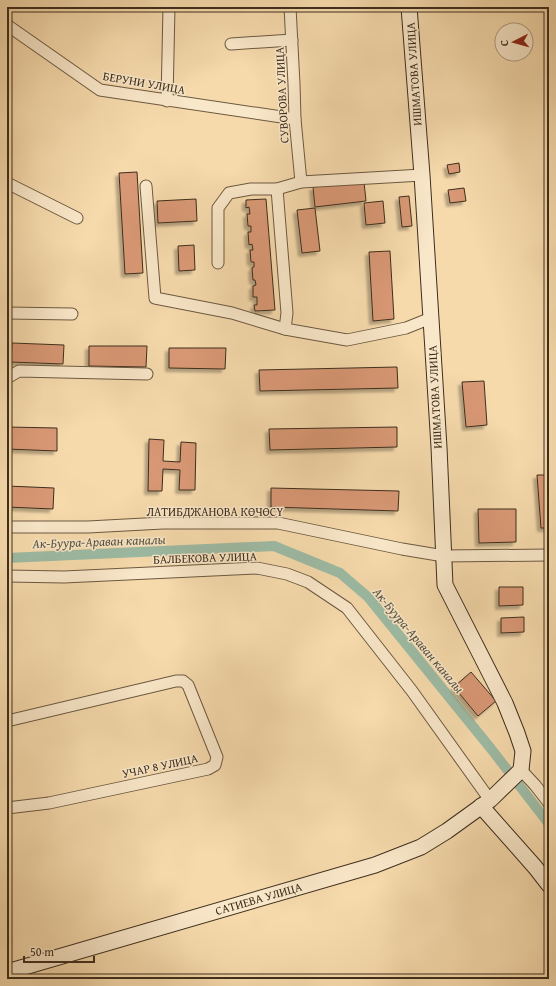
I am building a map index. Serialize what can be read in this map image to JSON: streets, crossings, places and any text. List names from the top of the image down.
{
  "streets": {
    "main road": ["ИШМАТОВА УЛИЦА", "САТИЕВА УЛИЦА"],
    "street": [
      "БЕРУНИ УЛИЦА",
      "СУВОРОВА УЛИЦА",
      "ЛАТИБДЖАНОВА КӨЧӨСҮ",
      "БАЛБЕКОВА УЛИЦА",
      "УЧАР 8 УЛИЦА"
    ]
  },
  "crossings": [
    ["ИШМАТОВА УЛИЦА", "ЛАТИБДЖАНОВА КӨЧӨСҮ"],
    ["ИШМАТОВА УЛИЦА", "САТИЕВА УЛИЦА"],
    ["БЕРУНИ УЛИЦА", "СУВОРОВА УЛИЦА"],
    ["БАЛБЕКОВА УЛИЦА", "САТИЕВА УЛИЦА"]
  ],
  "water": ["Ак-Буура-Араван каналы"],
  "scale_bar": "50 m",
  "north": "left"
}
